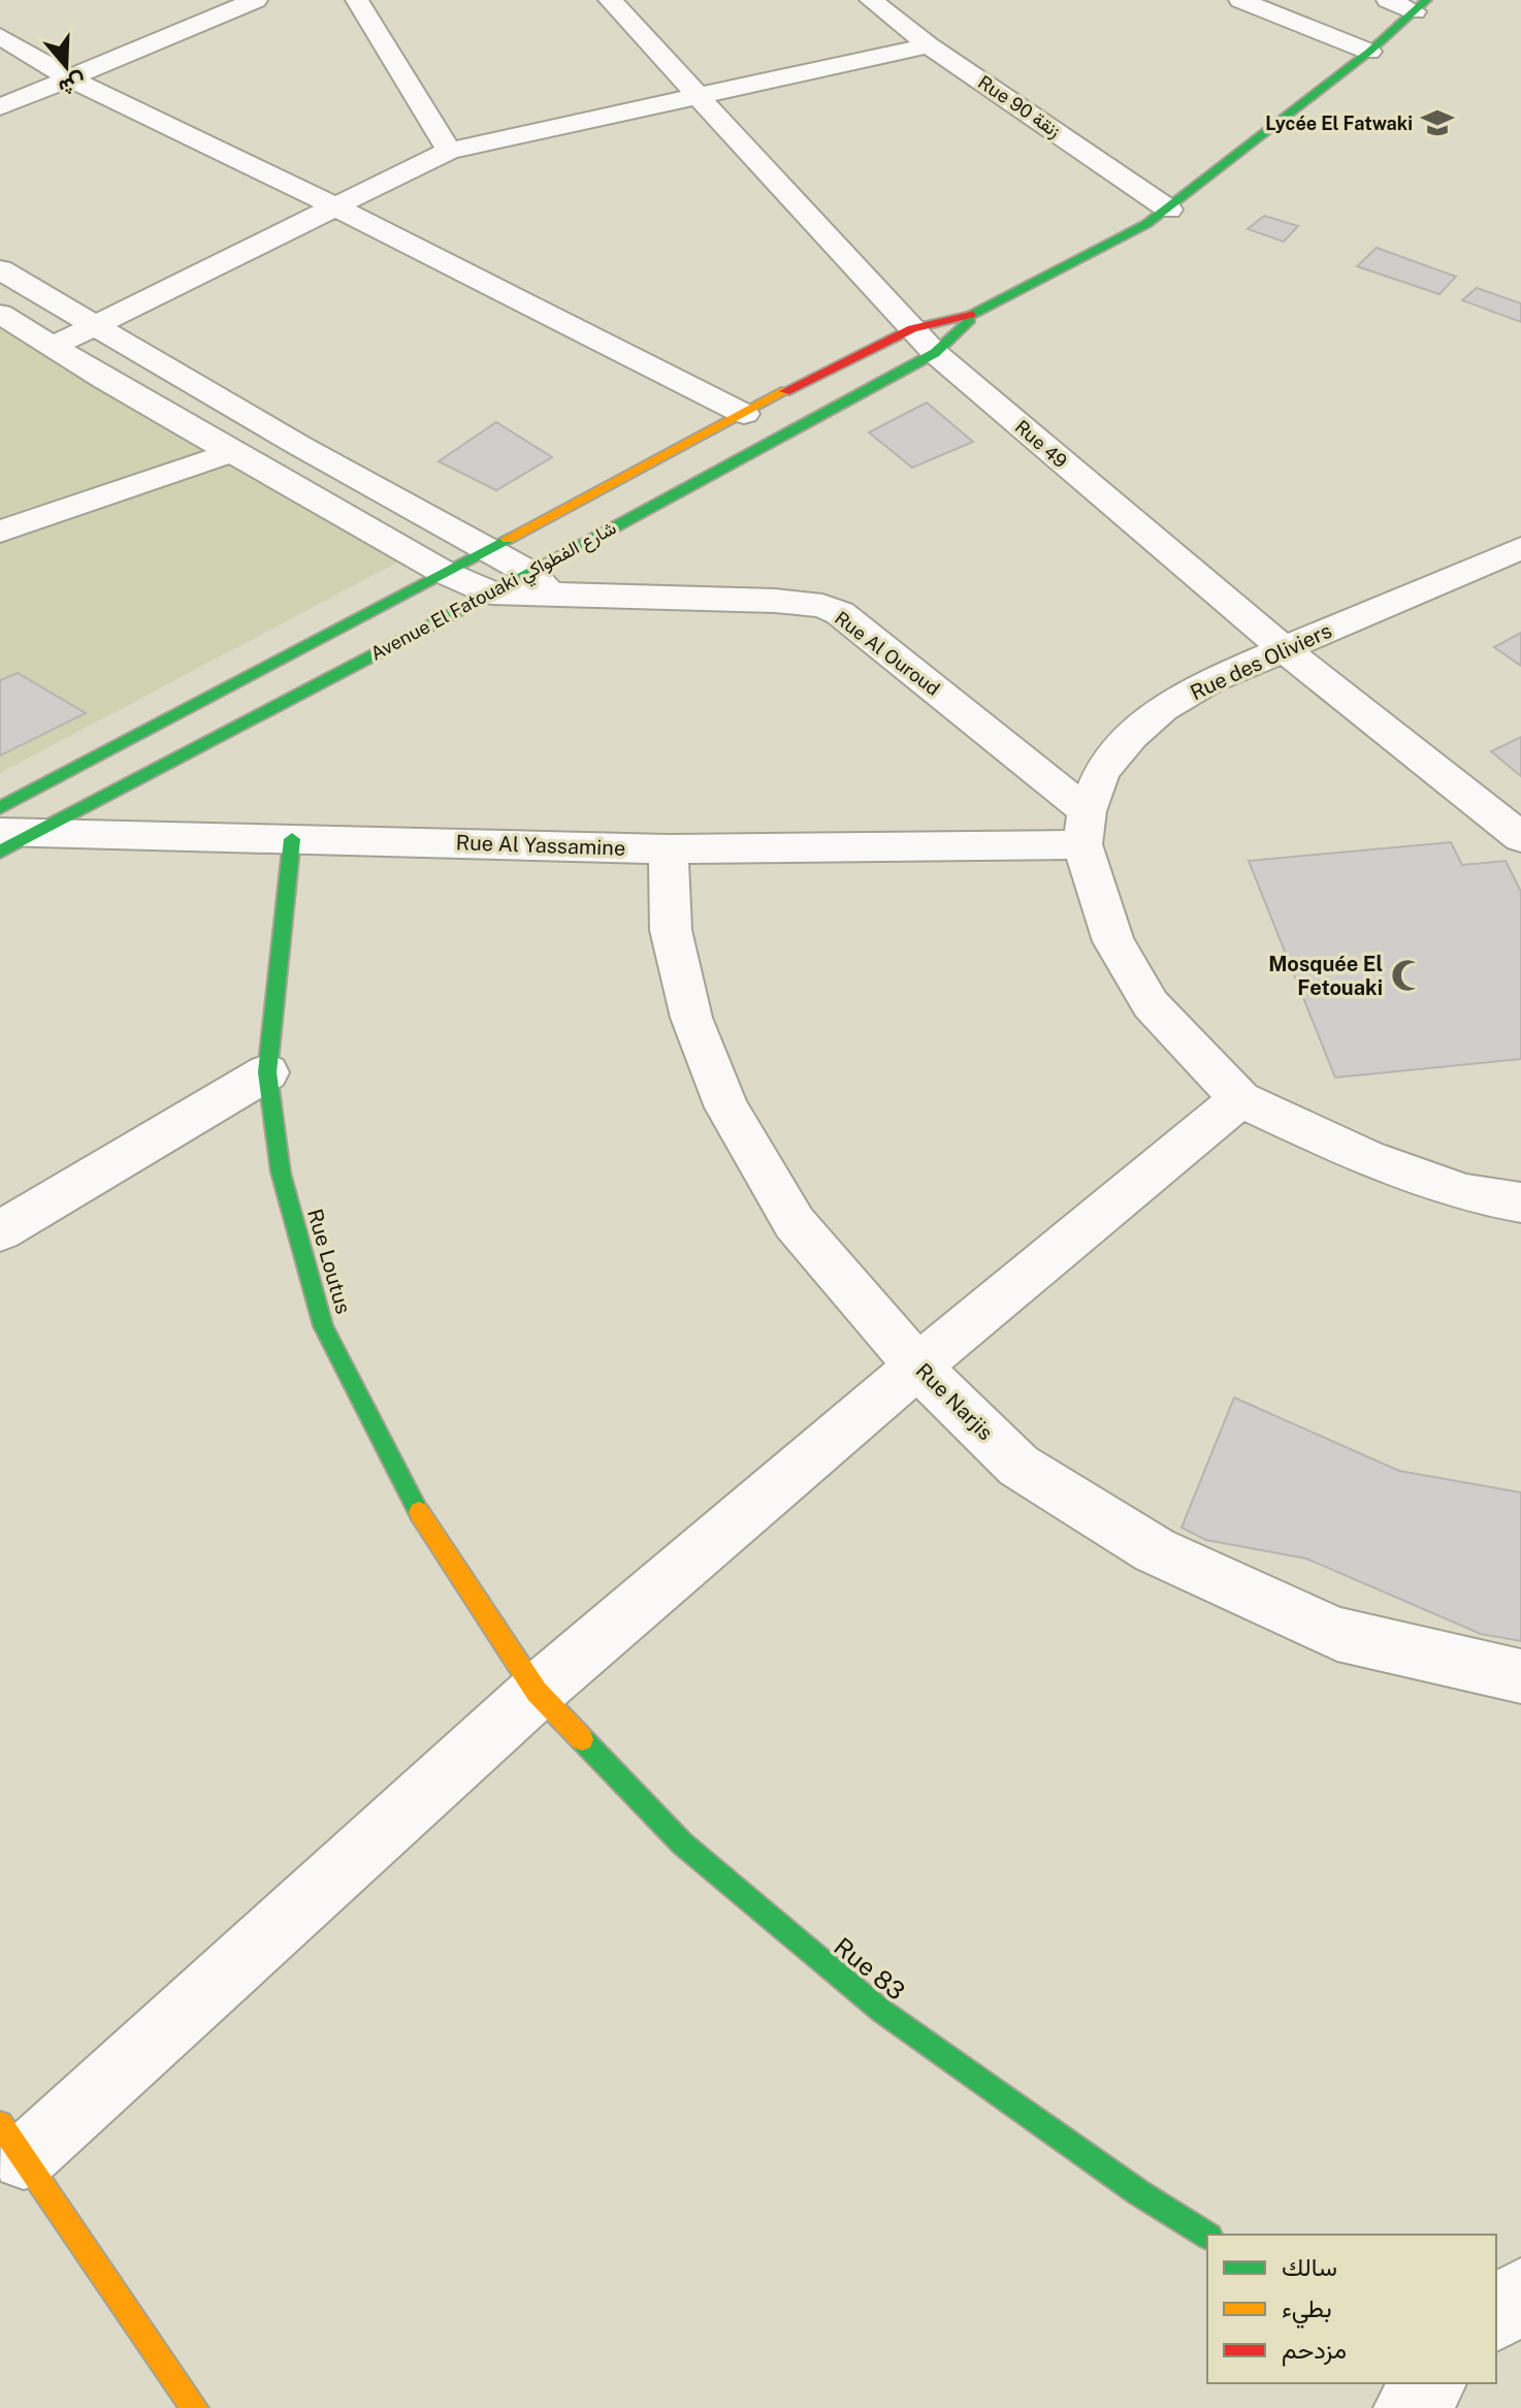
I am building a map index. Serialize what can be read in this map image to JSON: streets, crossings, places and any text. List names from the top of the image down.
{
  "streets": {
    "main road": ["Avenue El Fatouaki شارع الفطواكي", "Rue Loutus", "Rue 83"],
    "street": [
      "Rue 90 زنقة",
      "Rue 49",
      "Rue Al Ouroud",
      "Rue des Oliviers",
      "Rue Al Yassamine",
      "Rue Narjis"
    ]
  },
  "crossings": [
    ["Rue 90 زنقة", "Avenue El Fatouaki شارع الفطواكي"],
    ["Rue 49", "Avenue El Fatouaki شارع الفطواكي"],
    ["Rue 49", "Rue des Oliviers"],
    ["Avenue El Fatouaki شارع الفطواكي", "Rue Al Ouroud"],
    ["Avenue El Fatouaki شارع الفطواكي", "Rue Al Yassamine"],
    ["Rue Al Ouroud", "Rue des Oliviers"],
    ["Rue Al Ouroud", "Rue Al Yassamine"],
    ["Rue des Oliviers", "Rue Al Yassamine"],
    ["Rue Al Yassamine", "Rue Loutus"],
    ["Rue Al Yassamine", "Rue Narjis"],
    ["Rue Loutus", "Rue 83"]
  ],
  "places": {
    "school or university": ["Lycée El Fatwaki"],
    "mosque": ["Mosquée El Fetouaki"]
  },
  "legend": ["سالك", "بطيء", "مزدحم"],
  "north": "bottom"
}
